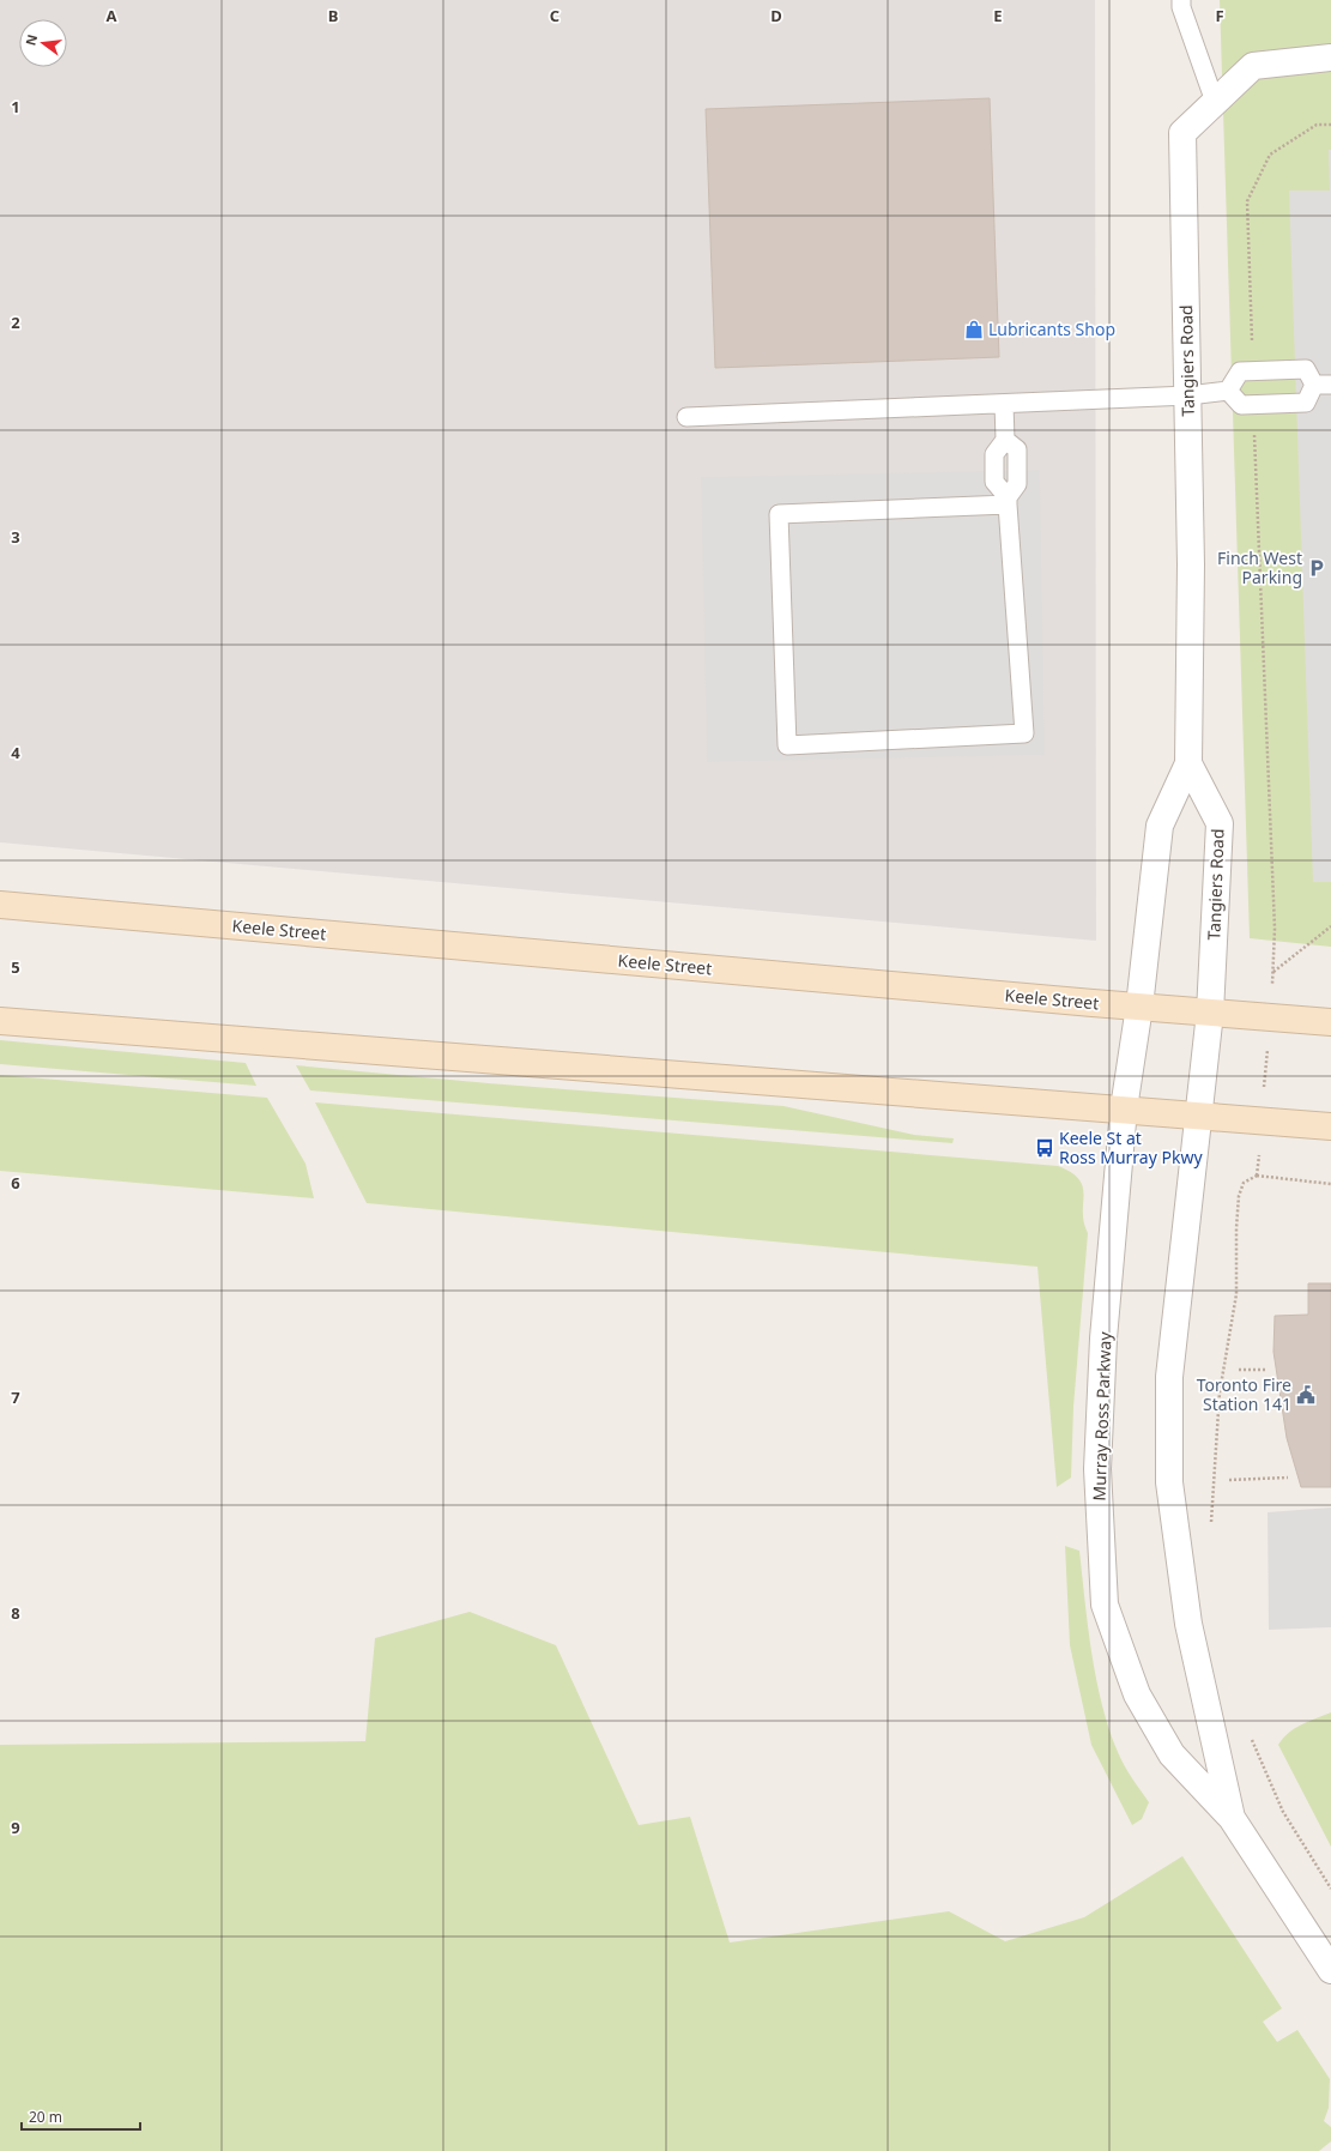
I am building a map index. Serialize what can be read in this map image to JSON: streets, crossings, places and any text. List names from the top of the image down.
{
  "streets": {
    "main road": ["Keele Street"],
    "street": ["Tangiers Road", "Murray Ross Parkway"]
  },
  "crossings": [
    ["Tangiers Road", "Keele Street"],
    ["Tangiers Road", "Murray Ross Parkway"],
    ["Keele Street", "Murray Ross Parkway"]
  ],
  "places": {
    "shop": ["Lubricants Shop"],
    "parking": ["Finch West Parking"],
    "bus stop": ["Keele St at Ross Murray Pkwy"],
    "public building": ["Toronto Fire Station 141"]
  },
  "scale_bar": "20 m",
  "north": "left",
  "grid": {
    "columns": [
      "A",
      "B",
      "C",
      "D",
      "E",
      "F"
    ],
    "rows": [
      "1",
      "2",
      "3",
      "4",
      "5",
      "6",
      "7",
      "8",
      "9"
    ]
  }
}
